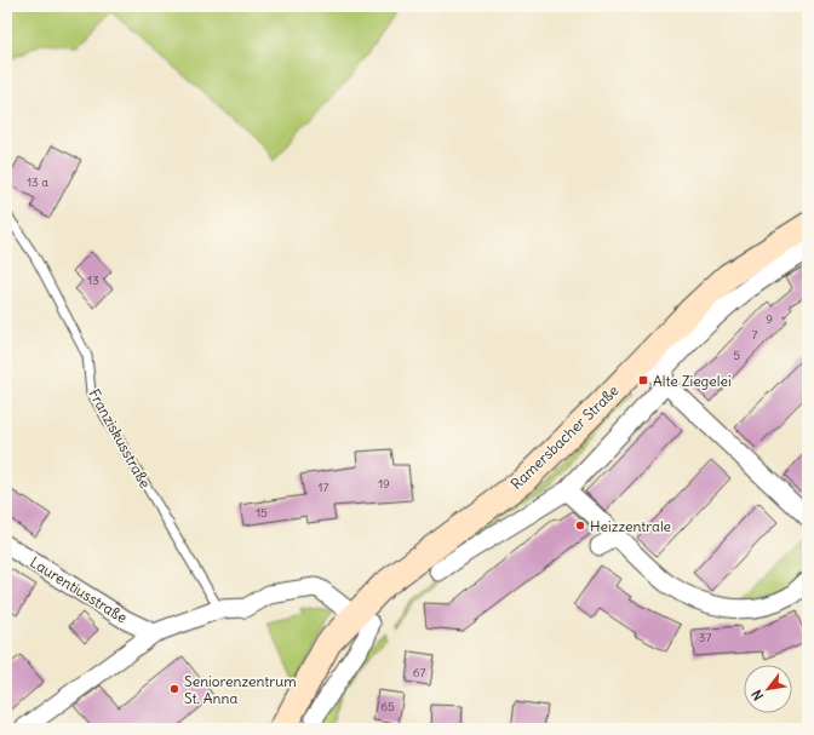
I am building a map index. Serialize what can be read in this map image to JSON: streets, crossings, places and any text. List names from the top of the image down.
{
  "streets": {
    "main road": ["Ramersbacher Straße"],
    "street": ["Laurentiusstraße"],
    "lane": ["Franziskusstraße"]
  },
  "places": {
    "transit": ["Alte Ziegelei"],
    "other": ["Heizzentrale", "Seniorenzentrum St. Anna"]
  },
  "house_numbers": [
    "13 a",
    "13",
    "9",
    "7",
    "5",
    "19",
    "17",
    "15",
    "37",
    "67",
    "65"
  ],
  "north": "bottom left"
}
